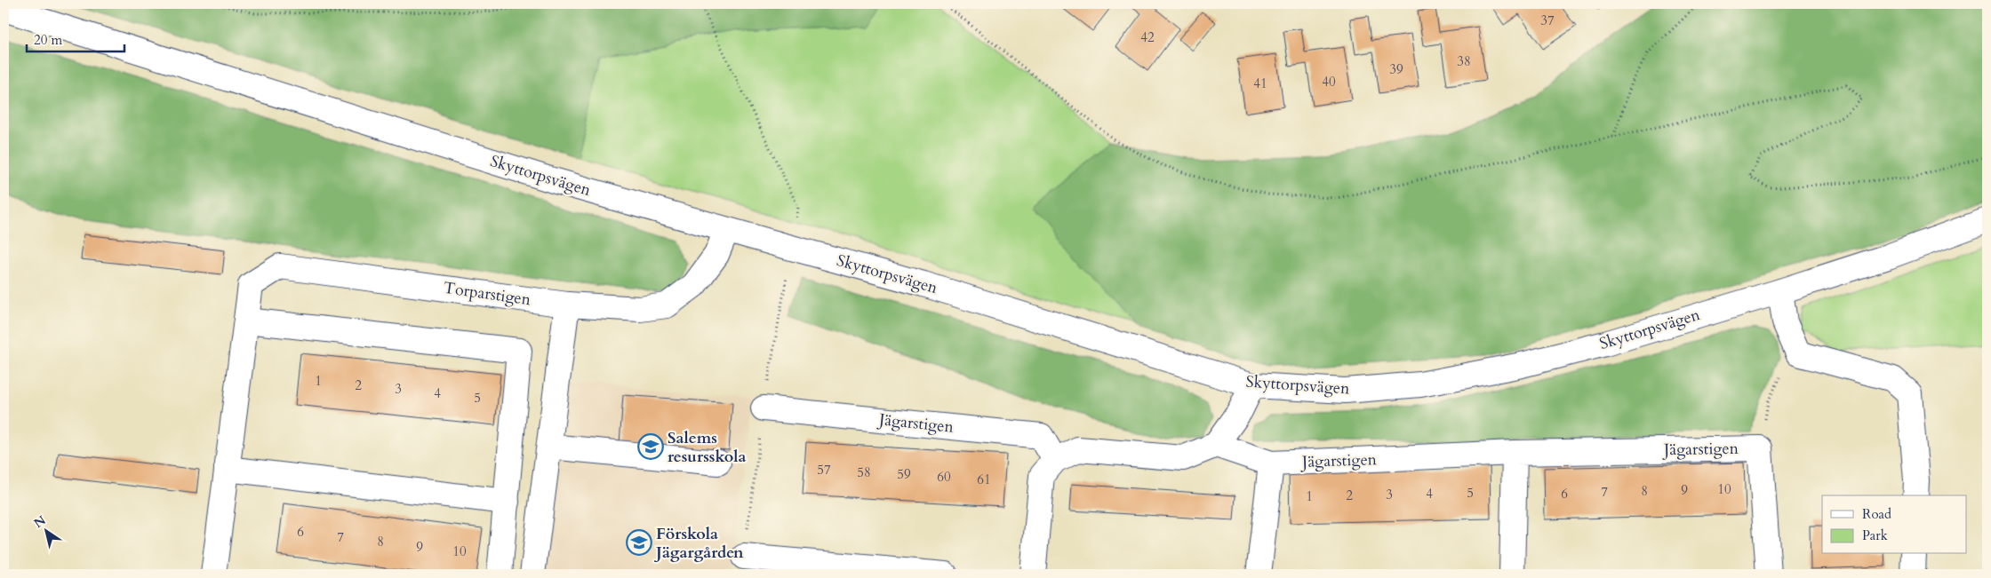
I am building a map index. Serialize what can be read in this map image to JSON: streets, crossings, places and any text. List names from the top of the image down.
{
  "streets": {
    "street": ["Skyttorpsvägen", "Torparstigen", "Jägarstigen"]
  },
  "crossings": [
    ["Skyttorpsvägen", "Torparstigen"]
  ],
  "places": {
    "school or university": ["Salems resursskola", "Förskola Jägargården"]
  },
  "house_numbers": [
    "37",
    "42",
    "38",
    "39",
    "40",
    "41",
    "1",
    "2",
    "3",
    "4",
    "5",
    "57",
    "58",
    "59",
    "60",
    "61",
    "10",
    "9",
    "8",
    "7",
    "5",
    "4",
    "6",
    "3",
    "2",
    "1",
    "6",
    "7",
    "8",
    "9",
    "10"
  ],
  "legend": ["Road", "Park"],
  "scale_bar": "20 m",
  "north": "top left"
}
